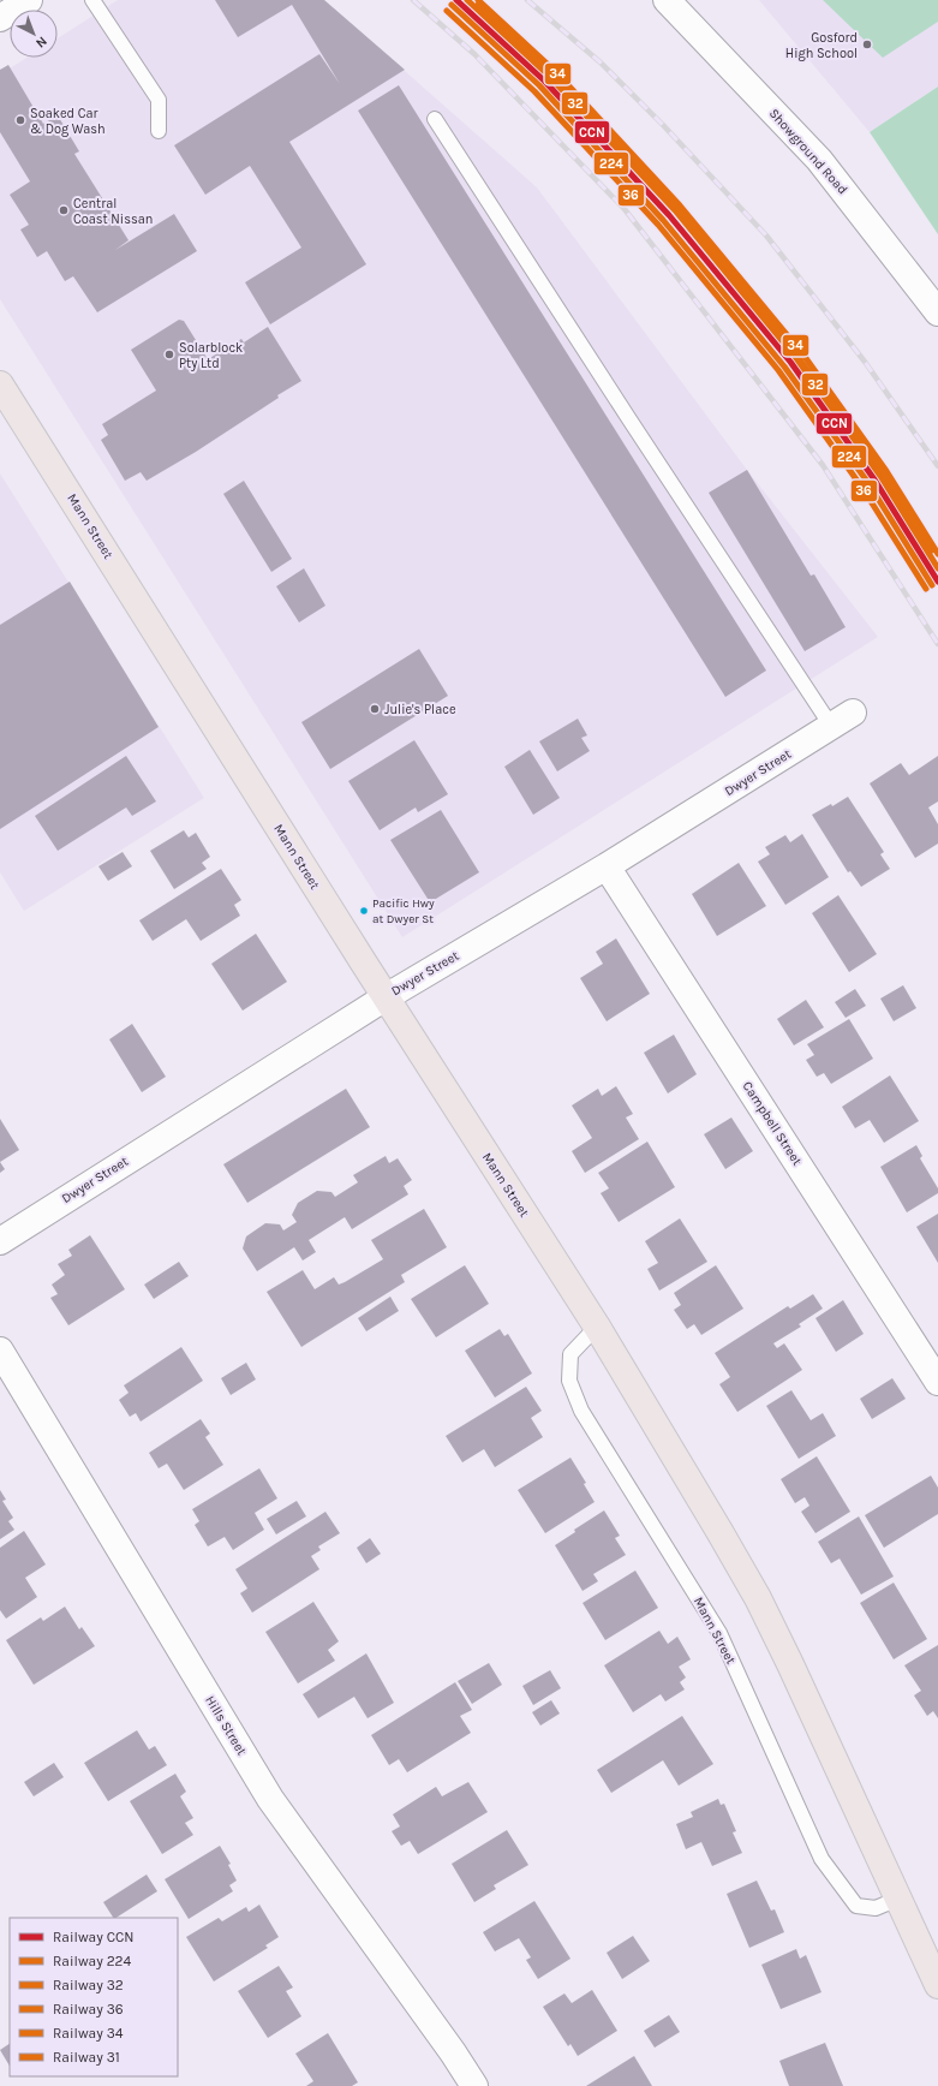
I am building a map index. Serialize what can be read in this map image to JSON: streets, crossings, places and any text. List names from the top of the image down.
{
  "streets": {
    "main road": ["Mann Street"],
    "street": [
      "Showground Road",
      "Dwyer Street",
      "Campbell Street",
      "Hills Street"
    ]
  },
  "crossings": [
    ["Mann Street", "Dwyer Street"],
    ["Dwyer Street", "Campbell Street"]
  ],
  "places": [
    "Gosford High School",
    "Soaked Car & Dog Wash",
    "Central Coast Nissan",
    "Solarblock Pty Ltd",
    "Julie's Place",
    "Pacific Hwy at Dwyer St"
  ],
  "lines": [
    "rail line CCN",
    "rail line 32",
    "rail line 34",
    "rail line 224",
    "rail line 31",
    "rail line 36"
  ],
  "legend": [
    "Railway CCN",
    "Railway 224",
    "Railway 32",
    "Railway 36",
    "Railway 34",
    "Railway 31"
  ],
  "north": "bottom right"
}
